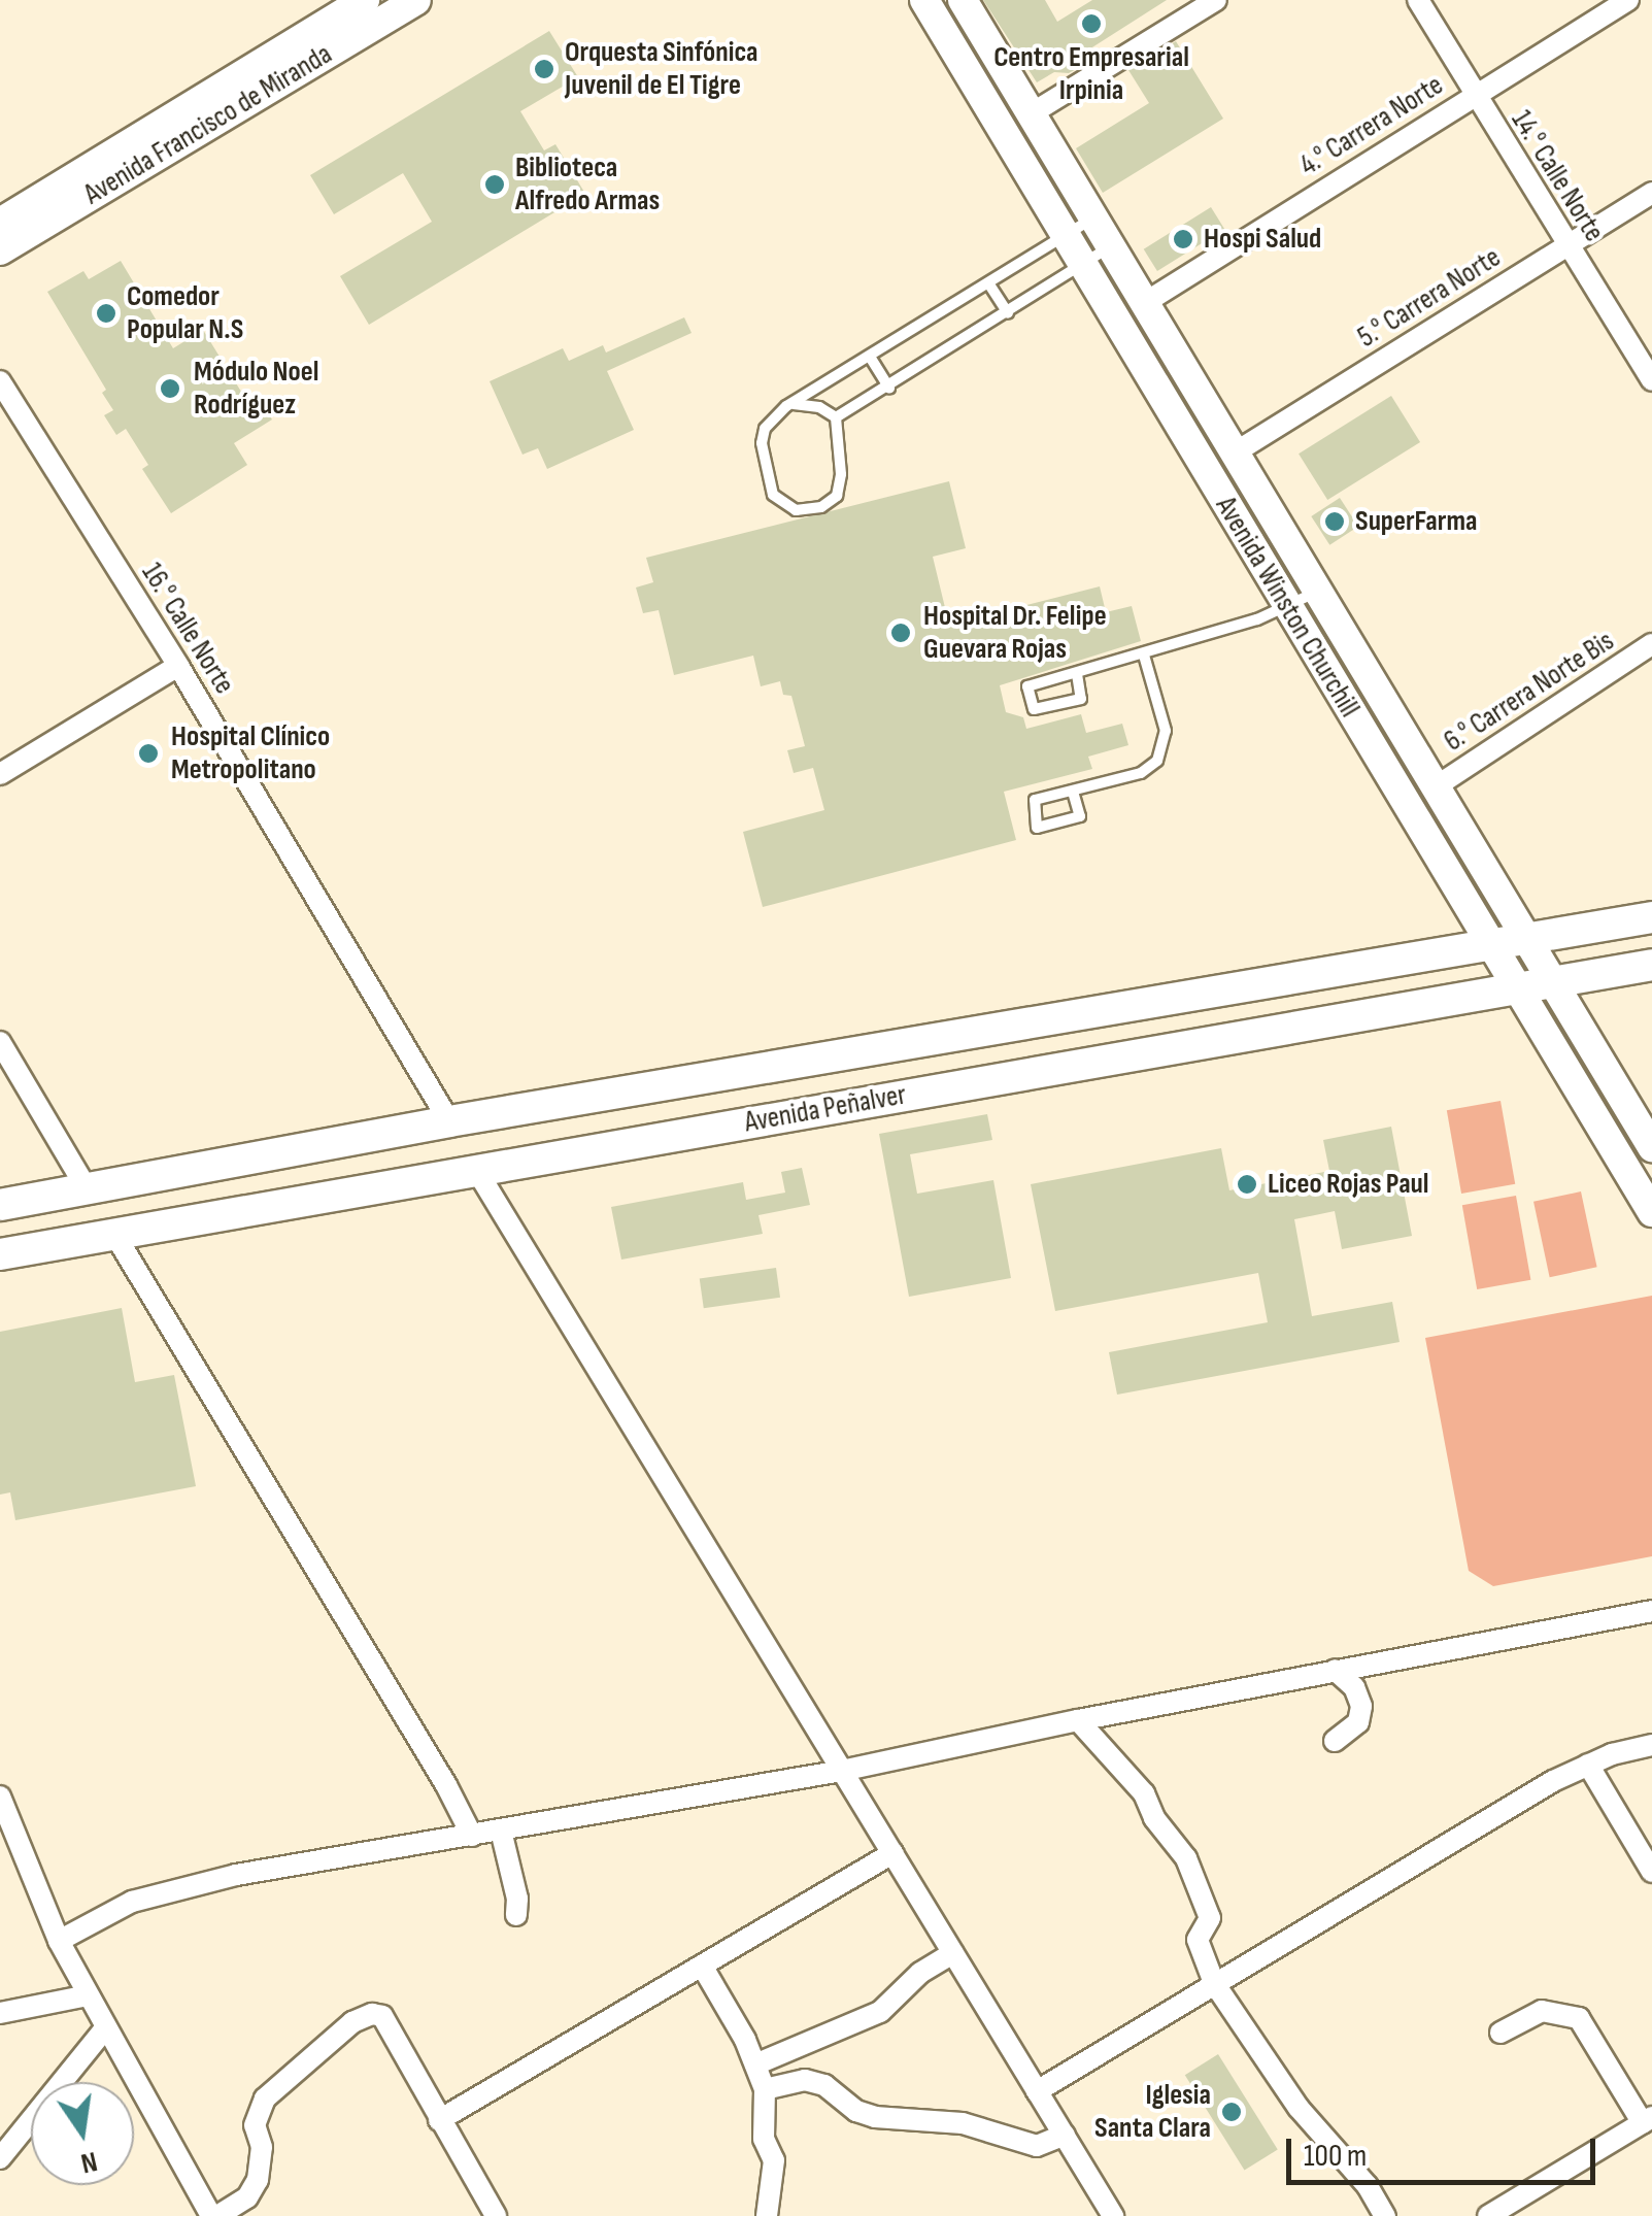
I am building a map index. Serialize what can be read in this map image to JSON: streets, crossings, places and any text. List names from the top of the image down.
{
  "streets": {
    "main road": ["Avenida Peñalver"],
    "street": [
      "Avenida Francisco de Miranda",
      "4.° Carrera Norte",
      "14.° Calle Norte",
      "5.° Carrera Norte",
      "Avenida Winston Churchill",
      "16.° Calle Norte",
      "6.° Carrera Norte Bis"
    ]
  },
  "crossings": [
    ["4.° Carrera Norte", "14.° Calle Norte"],
    ["4.° Carrera Norte", "Avenida Winston Churchill"],
    ["14.° Calle Norte", "5.° Carrera Norte"],
    ["5.° Carrera Norte", "Avenida Winston Churchill"],
    ["Avenida Winston Churchill", "6.° Carrera Norte Bis"],
    ["Avenida Winston Churchill", "Avenida Peñalver"],
    ["16.° Calle Norte", "Avenida Peñalver"]
  ],
  "places": [
    "Centro Empresarial Irpinia",
    "Orquesta Sinfónica Juvenil de El Tigre",
    "Biblioteca Alfredo Armas",
    "Hospi Salud",
    "Comedor Popular N.S",
    "Módulo Noel Rodríguez",
    "SuperFarma",
    "Hospital Dr. Felipe Guevara Rojas",
    "Hospital Clínico Metropolitano",
    "Liceo Rojas Paul",
    "Iglesia Santa Clara"
  ],
  "scale_bar": "100 m",
  "north": "bottom"
}
